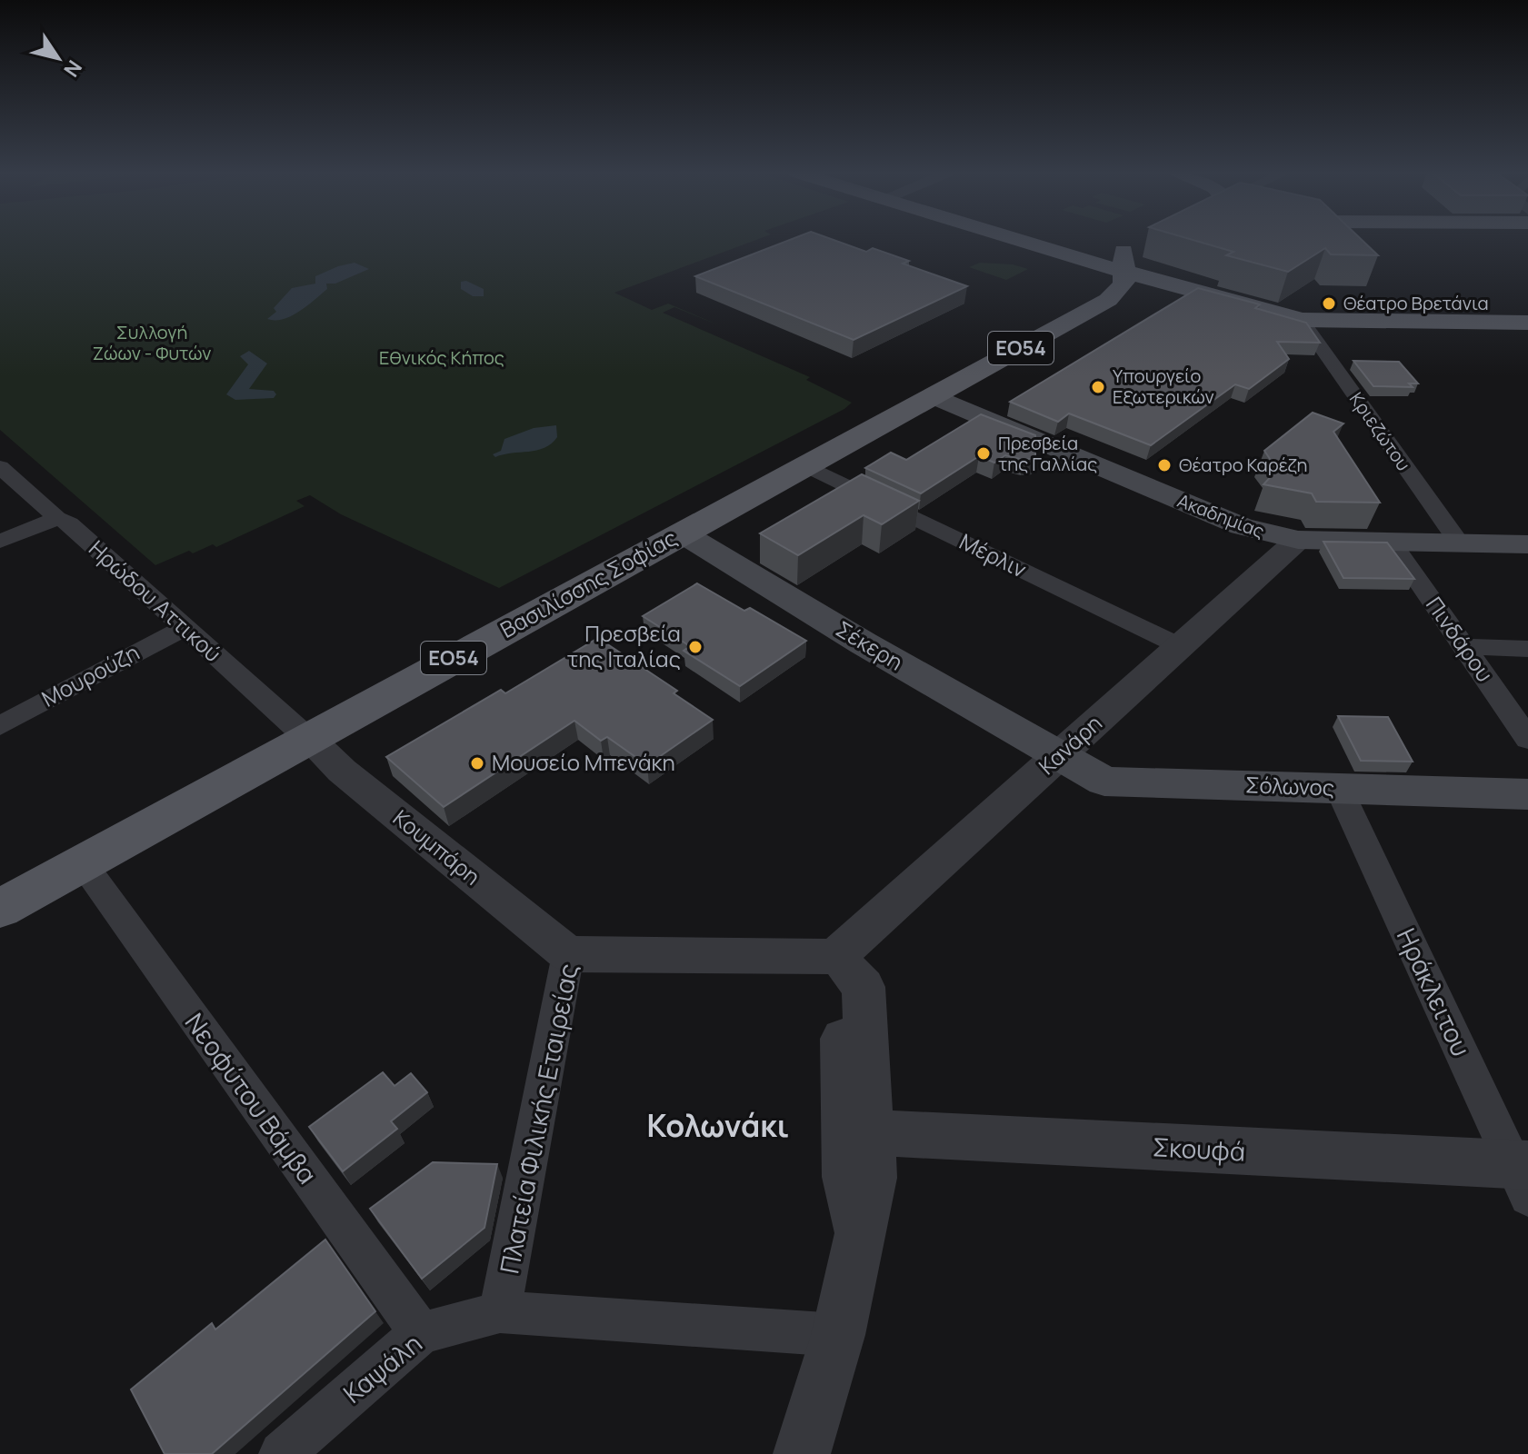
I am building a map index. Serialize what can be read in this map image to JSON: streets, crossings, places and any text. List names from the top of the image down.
{
  "streets": {
    "main road": [
      "ΕΟ54",
      "Ακαδημίας",
      "Βασιλίσσης Σοφίας",
      "Σέκερη",
      "Σόλωνος"
    ],
    "street": [
      "Κριεζώτου",
      "Μέρλιν",
      "Ηρώδου Αττικού",
      "Πινδάρου",
      "Μουρούζη",
      "Κανάρη",
      "Κουμπάρη",
      "Ηράκλειτου",
      "Νεοφύτου Βάμβα",
      "Πλατεία Φιλικής Εταιρείας",
      "Σκουφά",
      "Καψάλη"
    ]
  },
  "crossings": [
    ["Κριεζώτου", "Ακαδημίας"],
    ["Ακαδημίας", "Βασιλίσσης Σοφίας"],
    ["Ακαδημίας", "Πινδάρου"],
    ["Ακαδημίας", "Κανάρη"],
    ["Μέρλιν", "Βασιλίσσης Σοφίας"],
    ["Μέρλιν", "Κανάρη"],
    ["Βασιλίσσης Σοφίας", "Ηρώδου Αττικού"],
    ["Βασιλίσσης Σοφίας", "Σέκερη"],
    ["Βασιλίσσης Σοφίας", "Κουμπάρη"],
    ["Βασιλίσσης Σοφίας", "Νεοφύτου Βάμβα"],
    ["Ηρώδου Αττικού", "Μουρούζη"],
    ["Ηρώδου Αττικού", "Κουμπάρη"],
    ["Σέκερη", "Κανάρη"],
    ["Σέκερη", "Σόλωνος"],
    ["Κανάρη", "Σόλωνος"],
    ["Κανάρη", "Πλατεία Φιλικής Εταιρείας"],
    ["Σόλωνος", "Ηράκλειτου"],
    ["Κουμπάρη", "Πλατεία Φιλικής Εταιρείας"],
    ["Ηράκλειτου", "Σκουφά"],
    ["Νεοφύτου Βάμβα", "Καψάλη"],
    ["Πλατεία Φιλικής Εταιρείας", "Καψάλη"]
  ],
  "districts": ["Κολωνάκι"],
  "parks": ["Συλλογή Ζώων - Φυτών", "Εθνικός Κήπος"],
  "places": [
    "Θέατρο Βρετάνια",
    "Υπουργείο Εξωτερικών",
    "Πρεσβεία της Γαλλίας",
    "Θέατρο Καρέζη",
    "Πρεσβεία της Ιταλίας",
    "Μουσείο Μπενάκη"
  ],
  "north": "bottom right"
}
